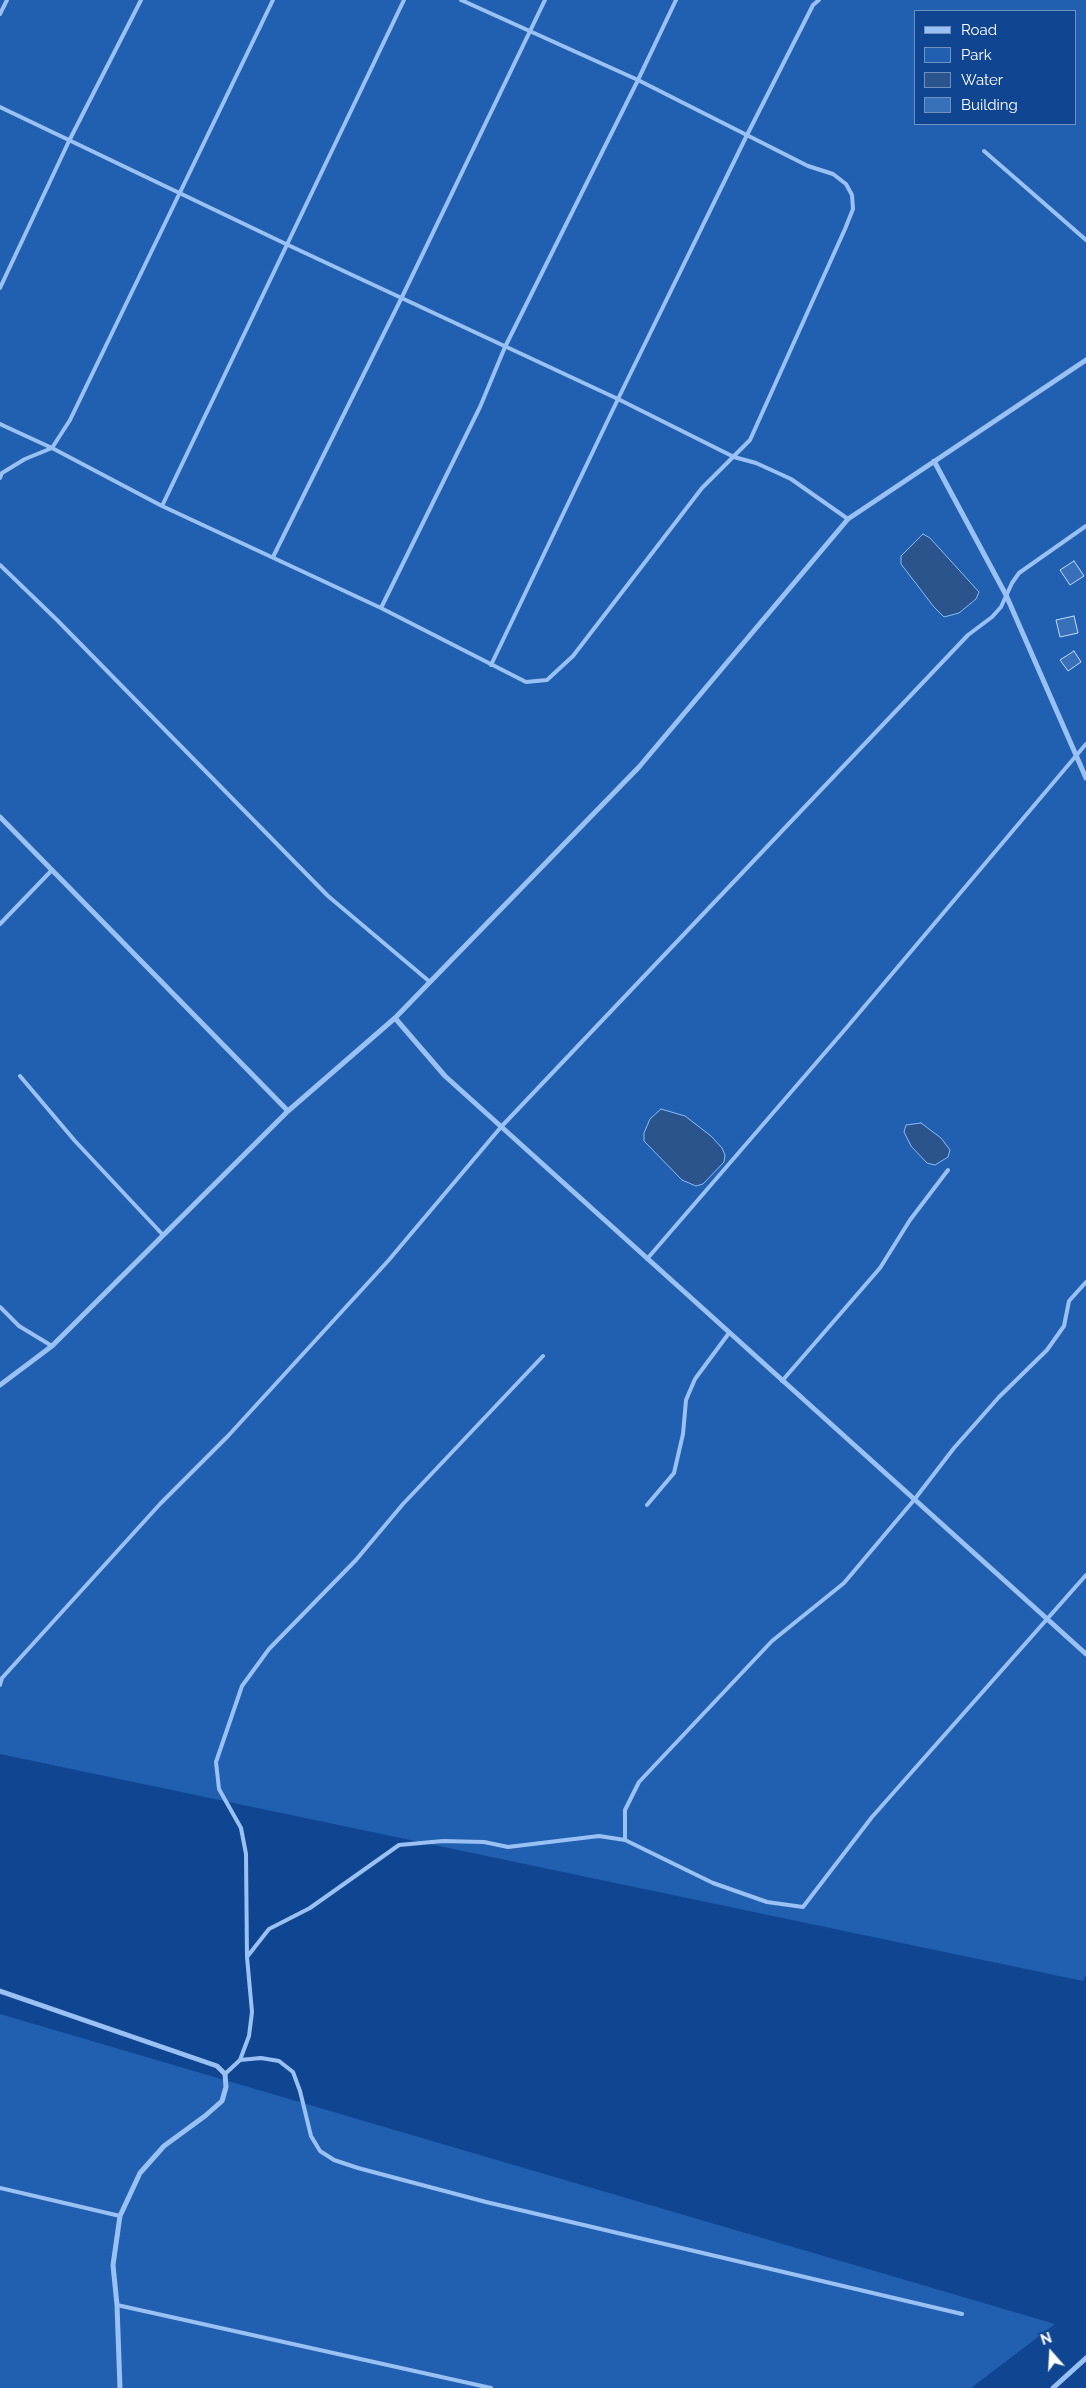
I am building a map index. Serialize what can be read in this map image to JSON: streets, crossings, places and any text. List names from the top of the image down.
{
  "legend": [
    "Road",
    "Park",
    "Water",
    "Building"
  ],
  "north": "top"
}
